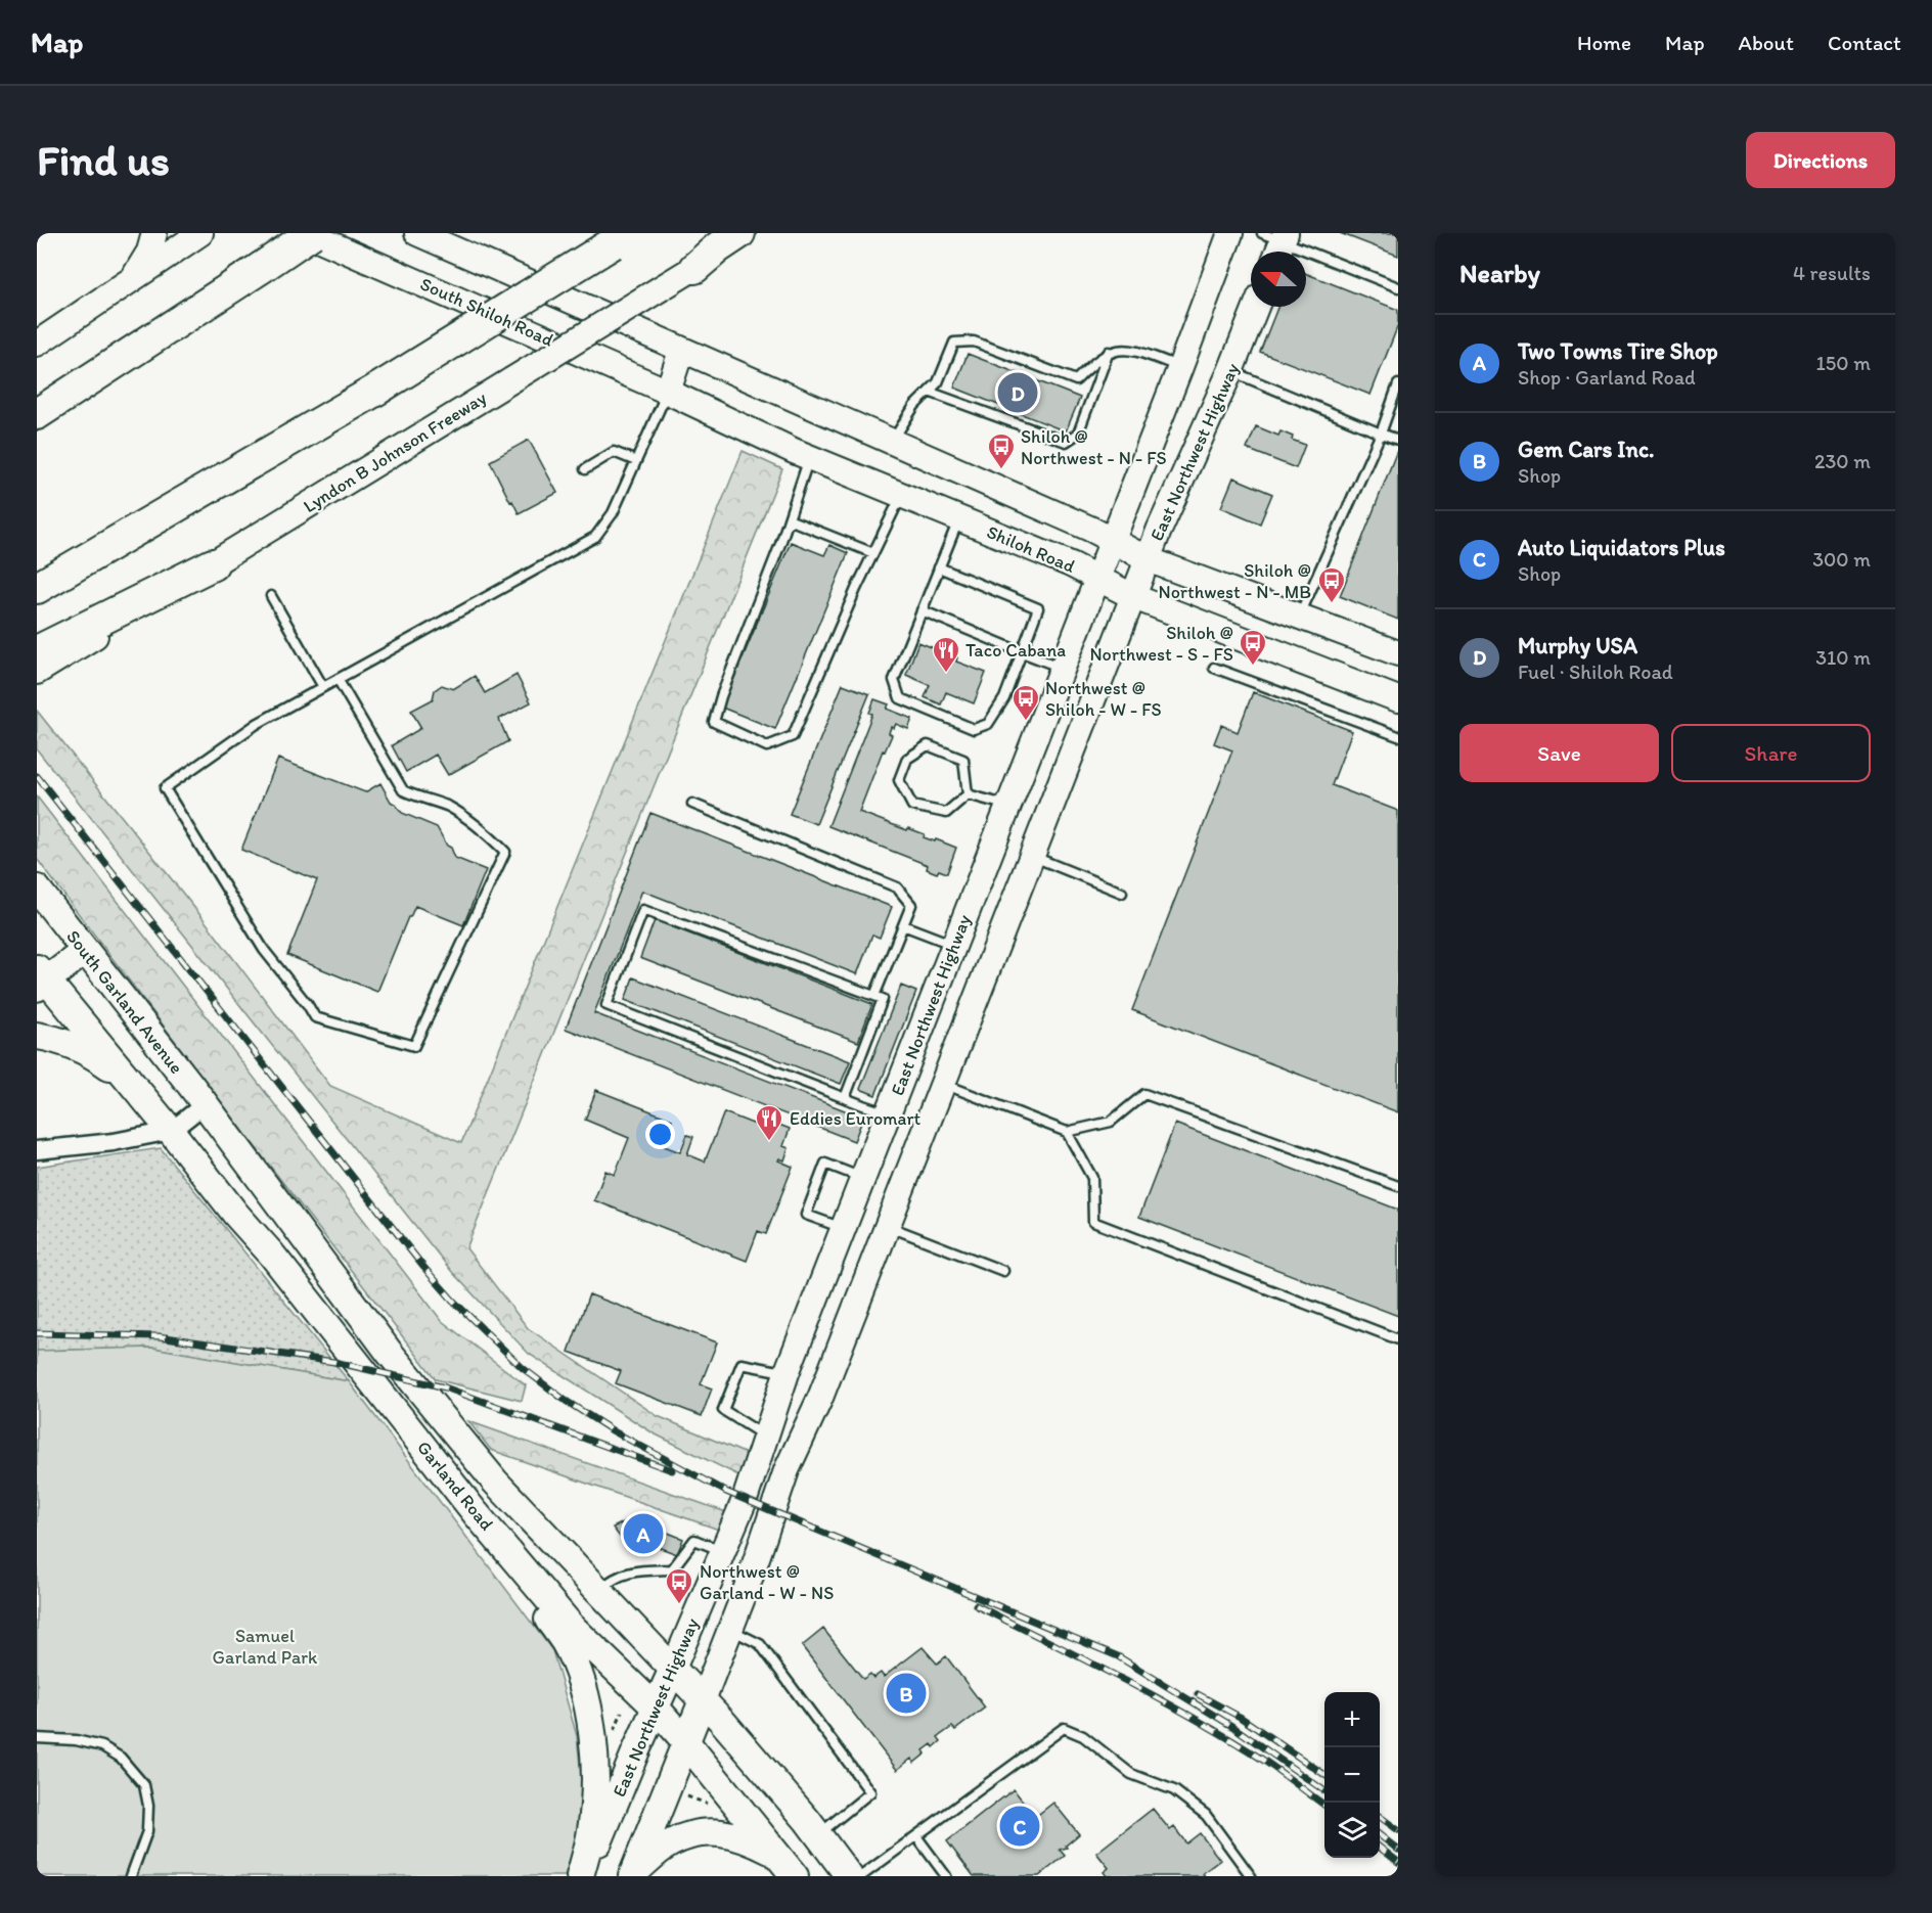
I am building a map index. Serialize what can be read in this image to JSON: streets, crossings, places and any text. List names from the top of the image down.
{
  "streets": {
    "main road": [
      "South Shiloh Road",
      "Lyndon B Johnson Freeway",
      "East Northwest Highway",
      "Shiloh Road",
      "South Garland Avenue",
      "Garland Road"
    ]
  },
  "crossings": [
    ["South Shiloh Road", "Shiloh Road"],
    ["East Northwest Highway", "Shiloh Road"],
    ["East Northwest Highway", "Garland Road"],
    ["South Garland Avenue", "Garland Road"]
  ],
  "parks": ["Samuel Garland Park"],
  "places": {
    "bus stop": [
      "Shiloh @ Northwest - N - FS",
      "Shiloh @ Northwest - N - MB",
      "Shiloh @ Northwest - S - FS",
      "Northwest @ Shiloh - W - FS",
      "Northwest @ Garland - W - NS"
    ],
    "restaurant": ["Taco Cabana", "Eddies Euromart"]
  },
  "north": "left",
  "page": {
    "header": "Map",
    "nav": [
      "Home",
      "Map",
      "About",
      "Contact"
    ],
    "buttons": [
      "Directions",
      ["Save", "Share"]
    ],
    "title": "Find us",
    "heading": ["Nearby", "4 results"],
    "list": [
      {
        "mark": "A",
        "name": "Two Towns Tire Shop",
        "note": "Shop · Garland Road",
        "value": "150 m"
      },
      {
        "mark": "B",
        "name": "Gem Cars Inc.",
        "note": "Shop",
        "value": "230 m"
      },
      {
        "mark": "C",
        "name": "Auto Liquidators Plus",
        "note": "Shop",
        "value": "300 m"
      },
      {
        "mark": "D",
        "name": "Murphy USA",
        "note": "Fuel · Shiloh Road",
        "value": "310 m"
      }
    ],
    "pins": [
      "D",
      "A",
      "B",
      "C"
    ],
    "map_buttons": ["+", "−"]
  }
}
